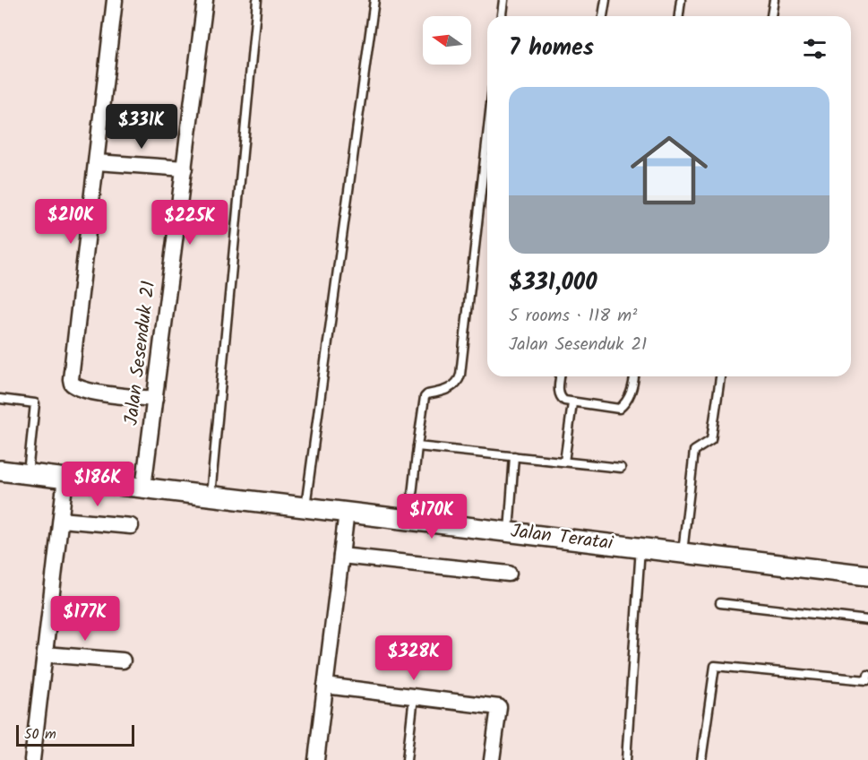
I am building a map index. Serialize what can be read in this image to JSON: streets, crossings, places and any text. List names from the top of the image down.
{
  "streets": {
    "street": ["Jalan Sesenduk 21", "Jalan Teratai"]
  },
  "crossings": [
    ["Jalan Sesenduk 21", "Jalan Teratai"]
  ],
  "scale_bar": "50 m",
  "north": "left",
  "page": {
    "heading": "7 homes",
    "list": [
      {
        "name": "$331,000",
        "note": "5 rooms · 118 m² · Jalan Sesenduk 21"
      }
    ],
    "price": [
      "$331K",
      "$210K",
      "$225K",
      "$186K",
      "$170K",
      "$177K",
      "$328K"
    ],
    "scale": "50 m"
  }
}
